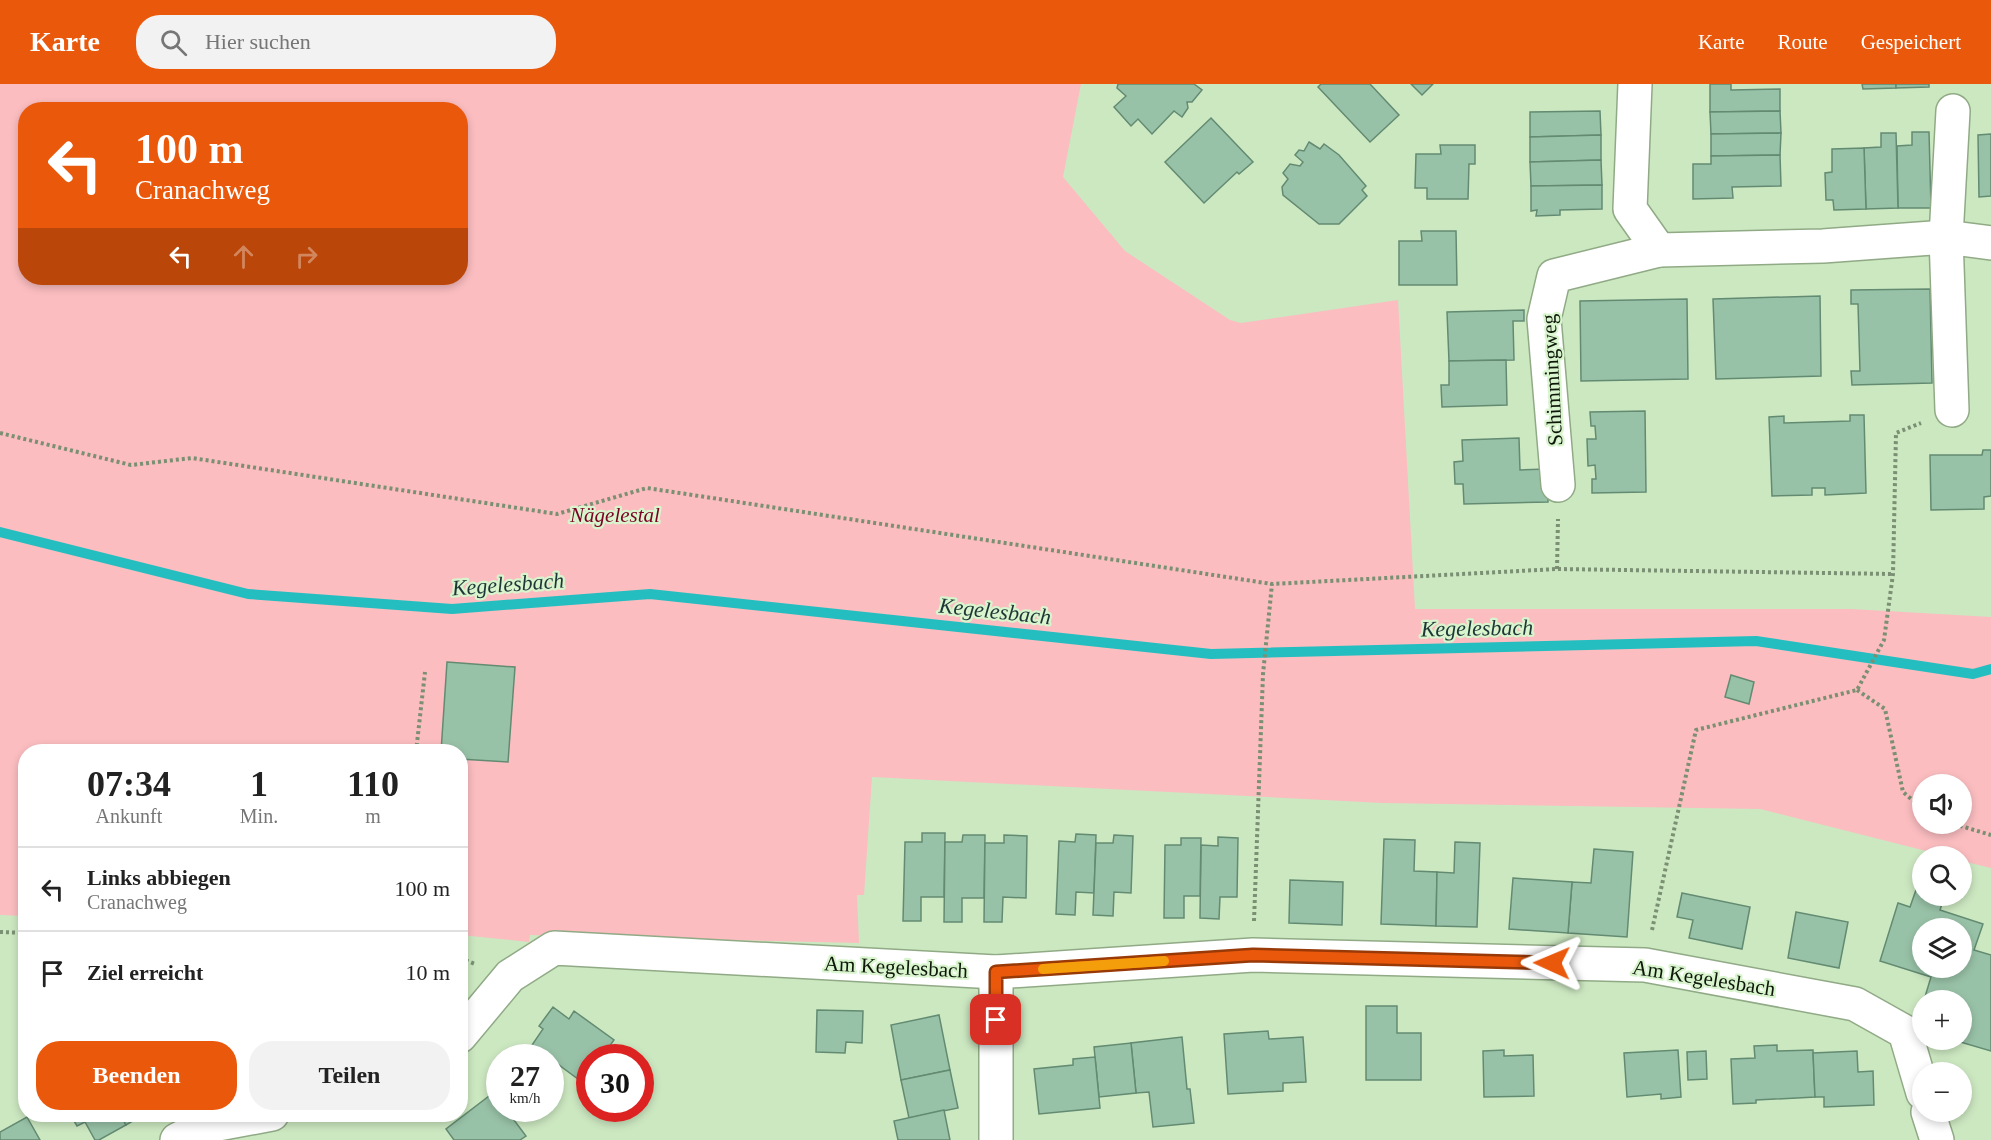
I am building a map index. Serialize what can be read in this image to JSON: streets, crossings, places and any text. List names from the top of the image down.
{
  "streets": {
    "street": ["Schimmingweg", "Am Kegelesbach"]
  },
  "water": ["Kegelesbach"],
  "parks": ["Nägelestal"],
  "page": {
    "header": "Karte",
    "search": "Hier suchen",
    "nav": ["Karte", "Route", "Gespeichert"],
    "turn": ["100 m", "Cranachweg"],
    "eta": [
      "07:34",
      "Ankunft",
      "1",
      "Min.",
      "110",
      "m"
    ],
    "map_buttons": ["+", "−"],
    "list": [
      {
        "name": "Links abbiegen",
        "note": "Cranachweg",
        "value": "100 m"
      },
      {
        "name": "Ziel erreicht",
        "value": "10 m"
      }
    ],
    "buttons": ["Beenden", "Teilen"],
    "speed": "27 km/h",
    "limit": "30"
  }
}
